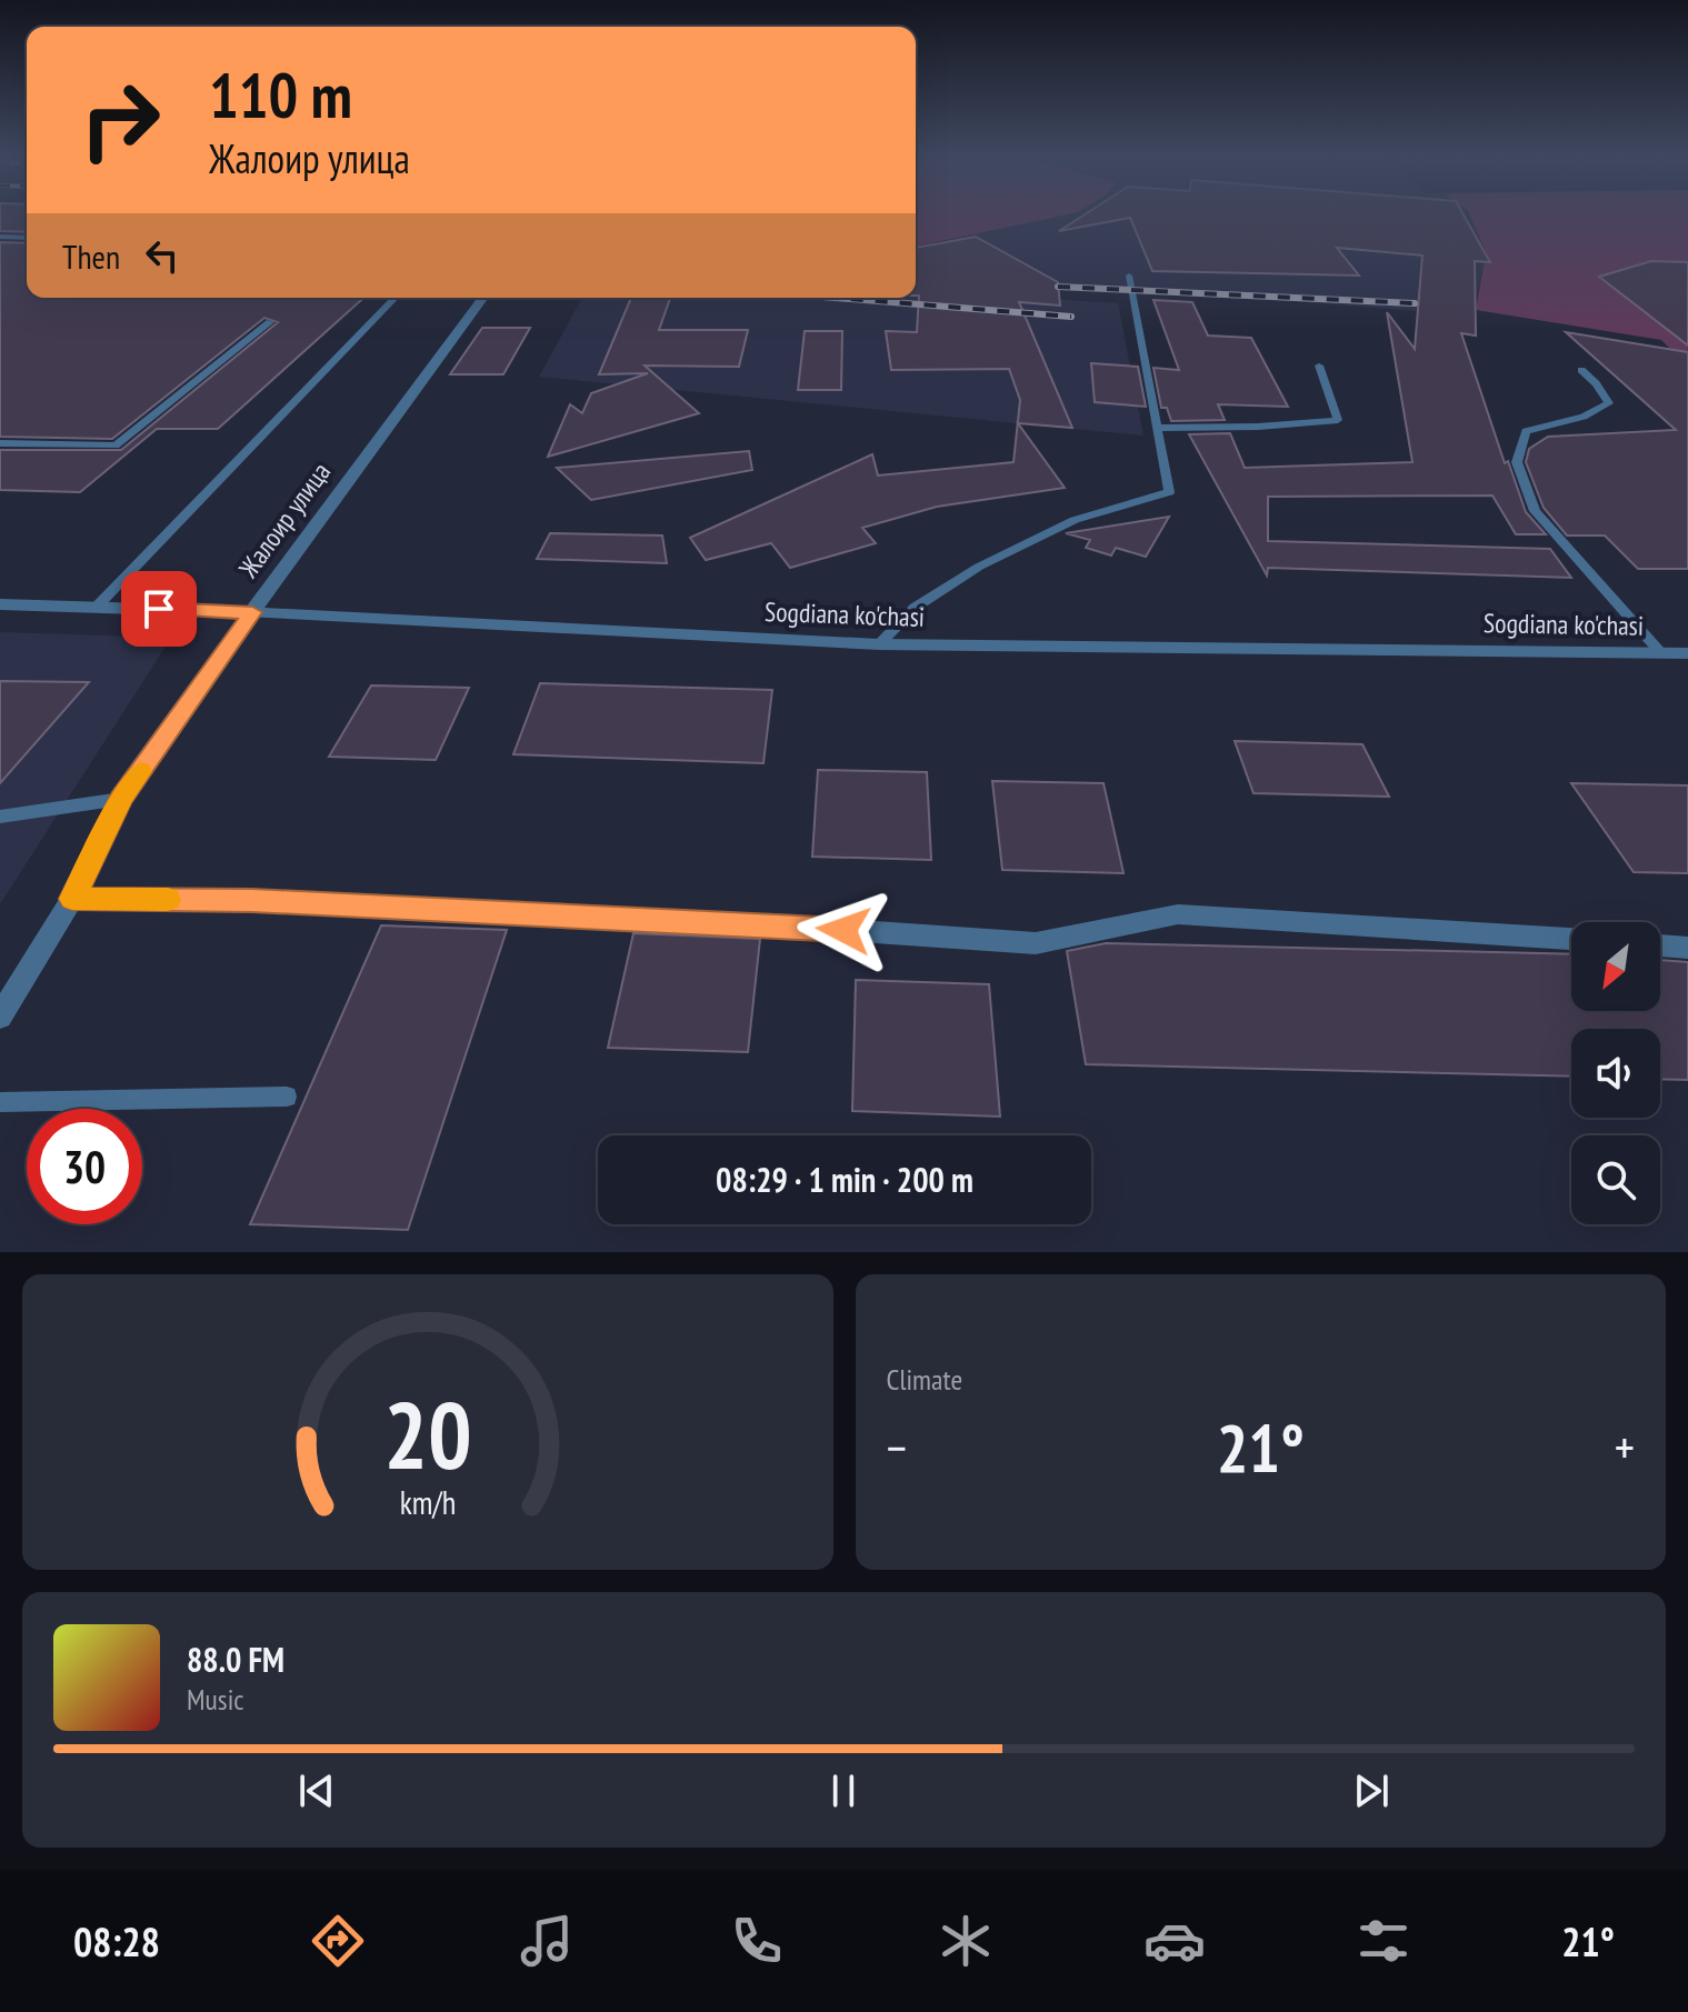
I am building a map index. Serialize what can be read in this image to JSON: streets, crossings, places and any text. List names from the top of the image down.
{
  "streets": {
    "street": ["Жалоир улица", "Sogdiana ko'chasi"]
  },
  "crossings": [
    ["Жалоир улица", "Sogdiana ko'chasi"]
  ],
  "north": "bottom left",
  "page": {
    "turn": ["110 m", "Жалоир улица"],
    "then": "Then",
    "limit": "30",
    "trip": "08:29 · 1 min · 200 m",
    "tile": "Climate",
    "heat": ["−", "21°", "+"],
    "song": ["88.0 FM", "Music"],
    "tabs": ["08:28", "21°"],
    "gauge": ["20", "km/h"]
  }
}
